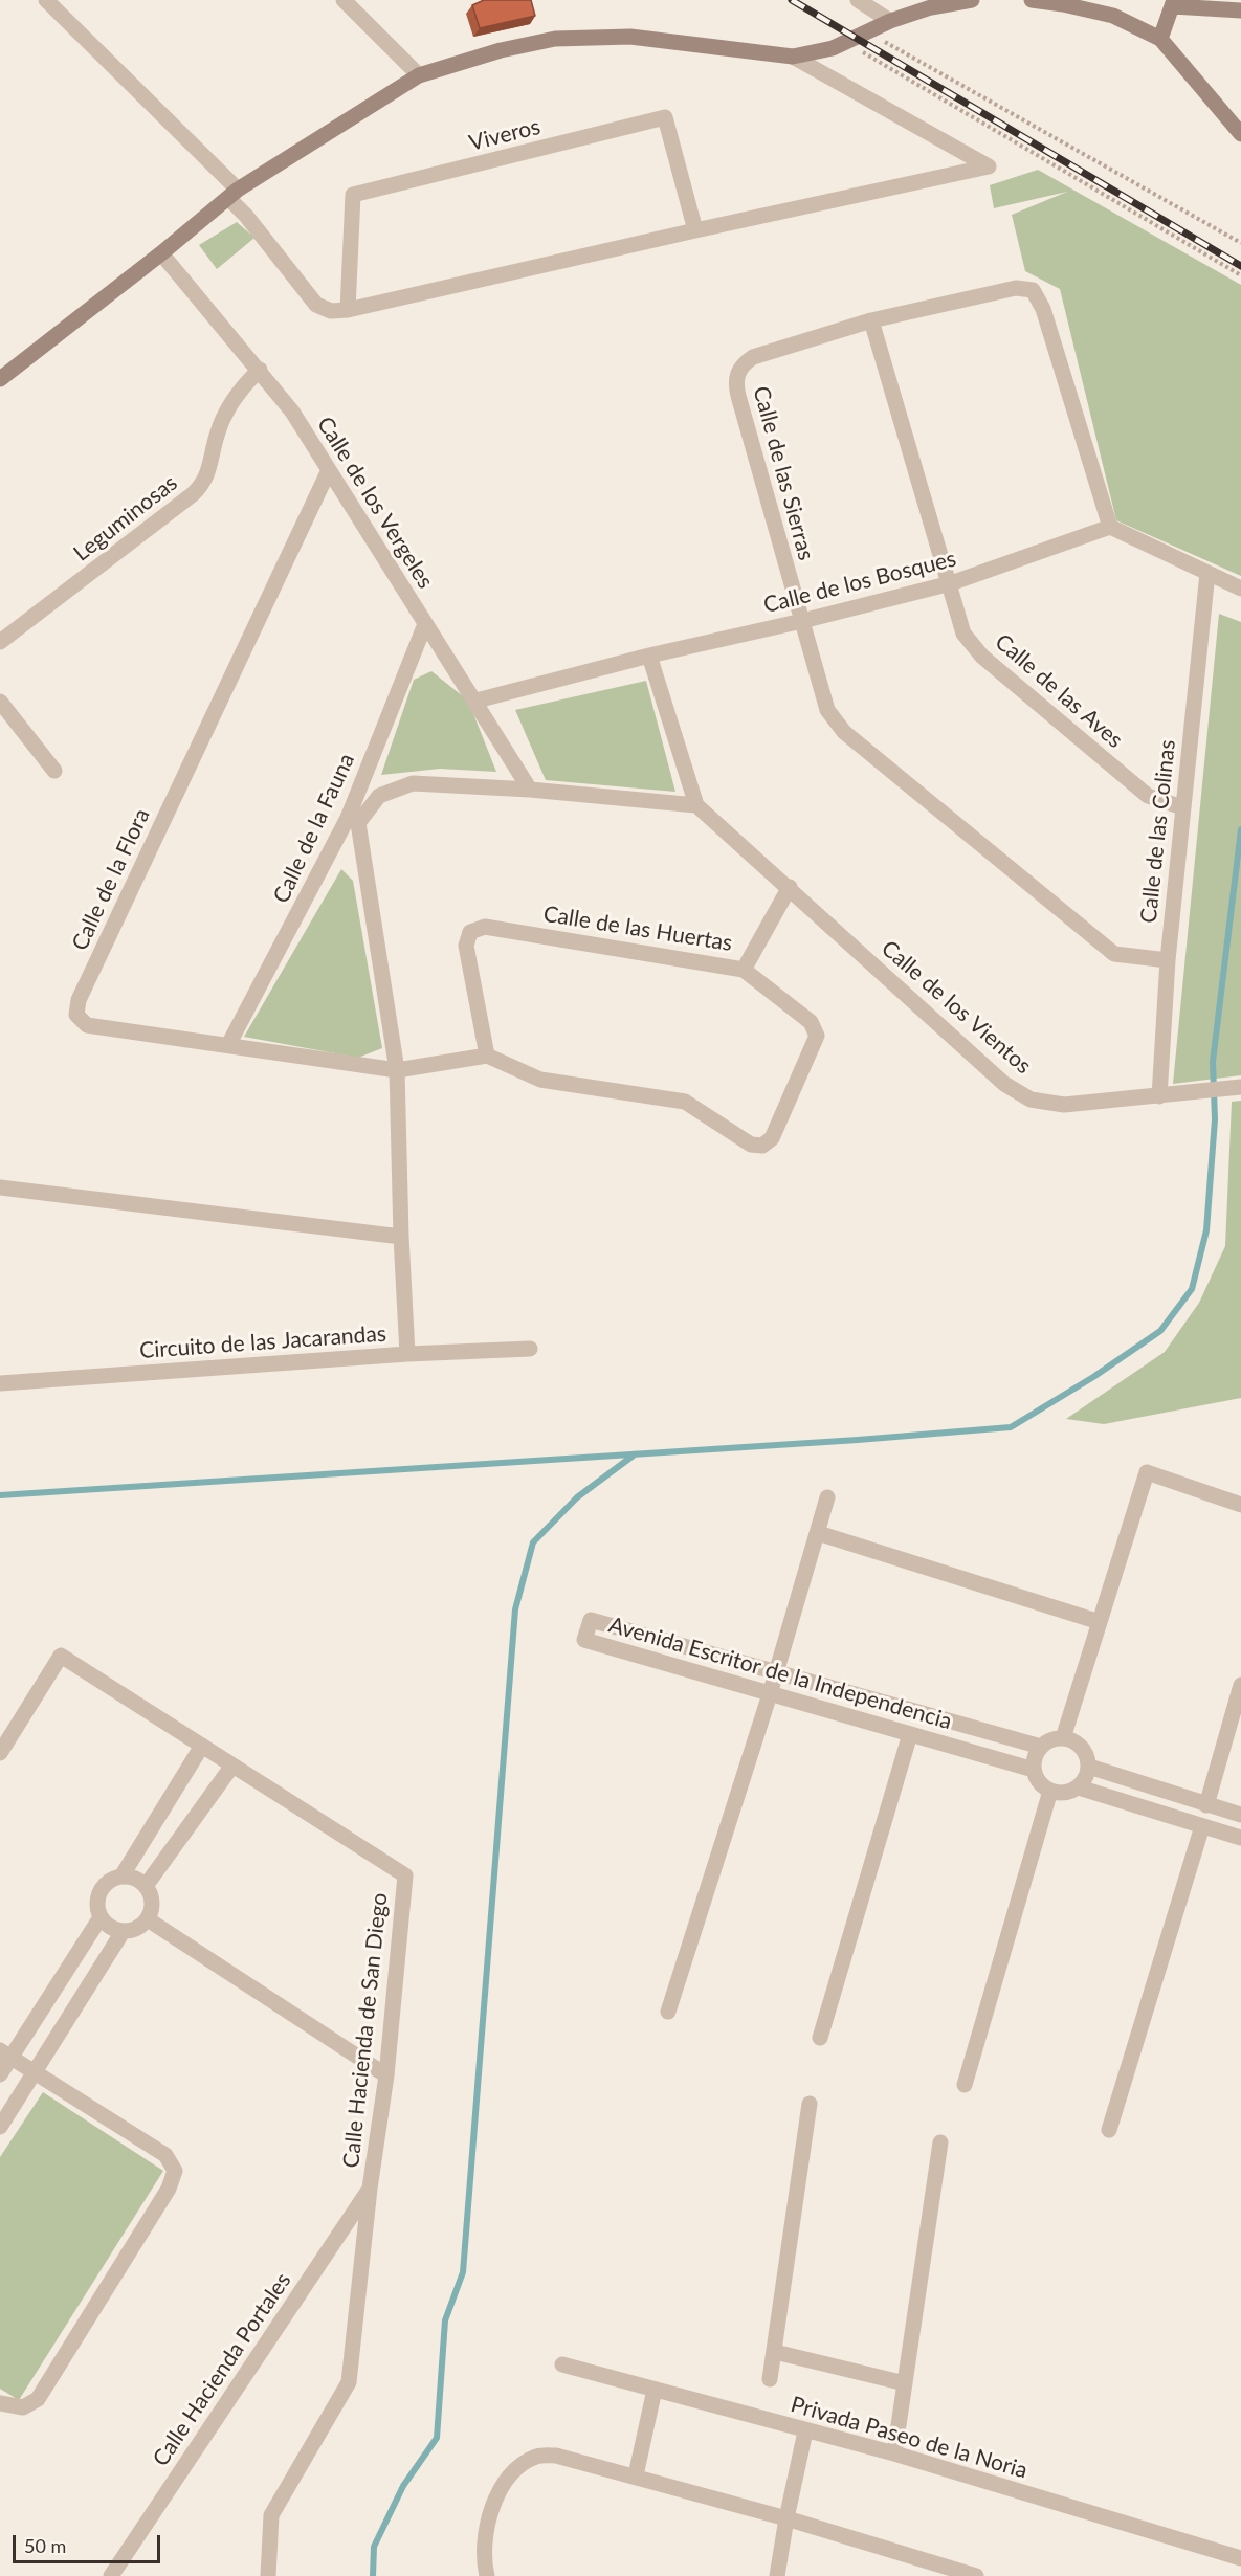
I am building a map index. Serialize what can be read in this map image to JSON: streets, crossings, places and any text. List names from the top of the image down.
{
  "streets": {
    "street": [
      "Viveros",
      "Calle de las Sierras",
      "Calle de los Vergeles",
      "Leguminosas",
      "Calle de los Bosques",
      "Calle de las Aves",
      "Calle de la Fauna",
      "Calle de las Colinas",
      "Calle de la Flora",
      "Calle de las Huertas",
      "Calle de los Vientos",
      "Circuito de las Jacarandas",
      "Avenida Escritor de la Independencia",
      "Calle Hacienda de San Diego",
      "Calle Hacienda Portales",
      "Privada Paseo de la Noria"
    ]
  },
  "crossings": [
    ["Calle de las Sierras", "Calle de los Bosques"],
    ["Calle de las Sierras", "Calle de las Aves"],
    ["Calle de las Sierras", "Calle de las Colinas"],
    ["Calle de los Vergeles", "Leguminosas"],
    ["Calle de los Vergeles", "Calle de los Bosques"],
    ["Calle de los Vergeles", "Calle de la Fauna"],
    ["Calle de los Vergeles", "Calle de la Flora"],
    ["Calle de los Bosques", "Calle de las Aves"],
    ["Calle de las Aves", "Calle de las Colinas"],
    ["Calle de la Fauna", "Calle de la Flora"],
    ["Calle de las Colinas", "Calle de los Vientos"],
    ["Calle Hacienda de San Diego", "Calle Hacienda Portales"]
  ],
  "scale_bar": "50 m"
}
